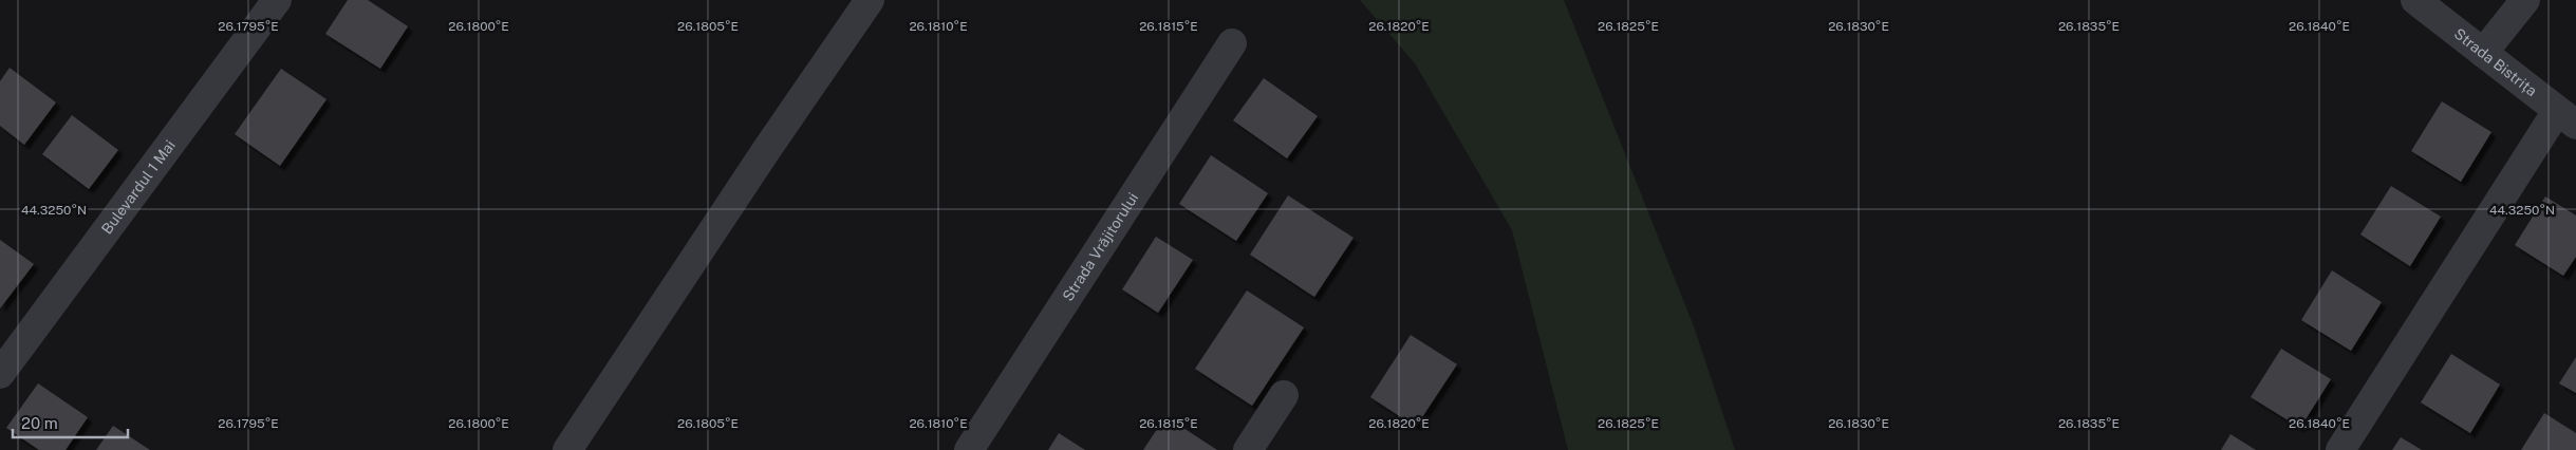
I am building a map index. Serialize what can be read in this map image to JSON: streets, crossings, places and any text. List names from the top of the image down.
{
  "streets": {
    "street": ["Strada Bistrița", "Bulevardul 1 Mai", "Strada Vrăjitorului"]
  },
  "scale_bar": "20 m",
  "coordinates": [
    "26.1795°E",
    "26.1800°E",
    "26.1805°E",
    "26.1810°E",
    "26.1815°E",
    "26.1820°E",
    "26.1825°E",
    "26.1830°E",
    "26.1835°E",
    "26.1840°E",
    "44.3250°N"
  ]
}
